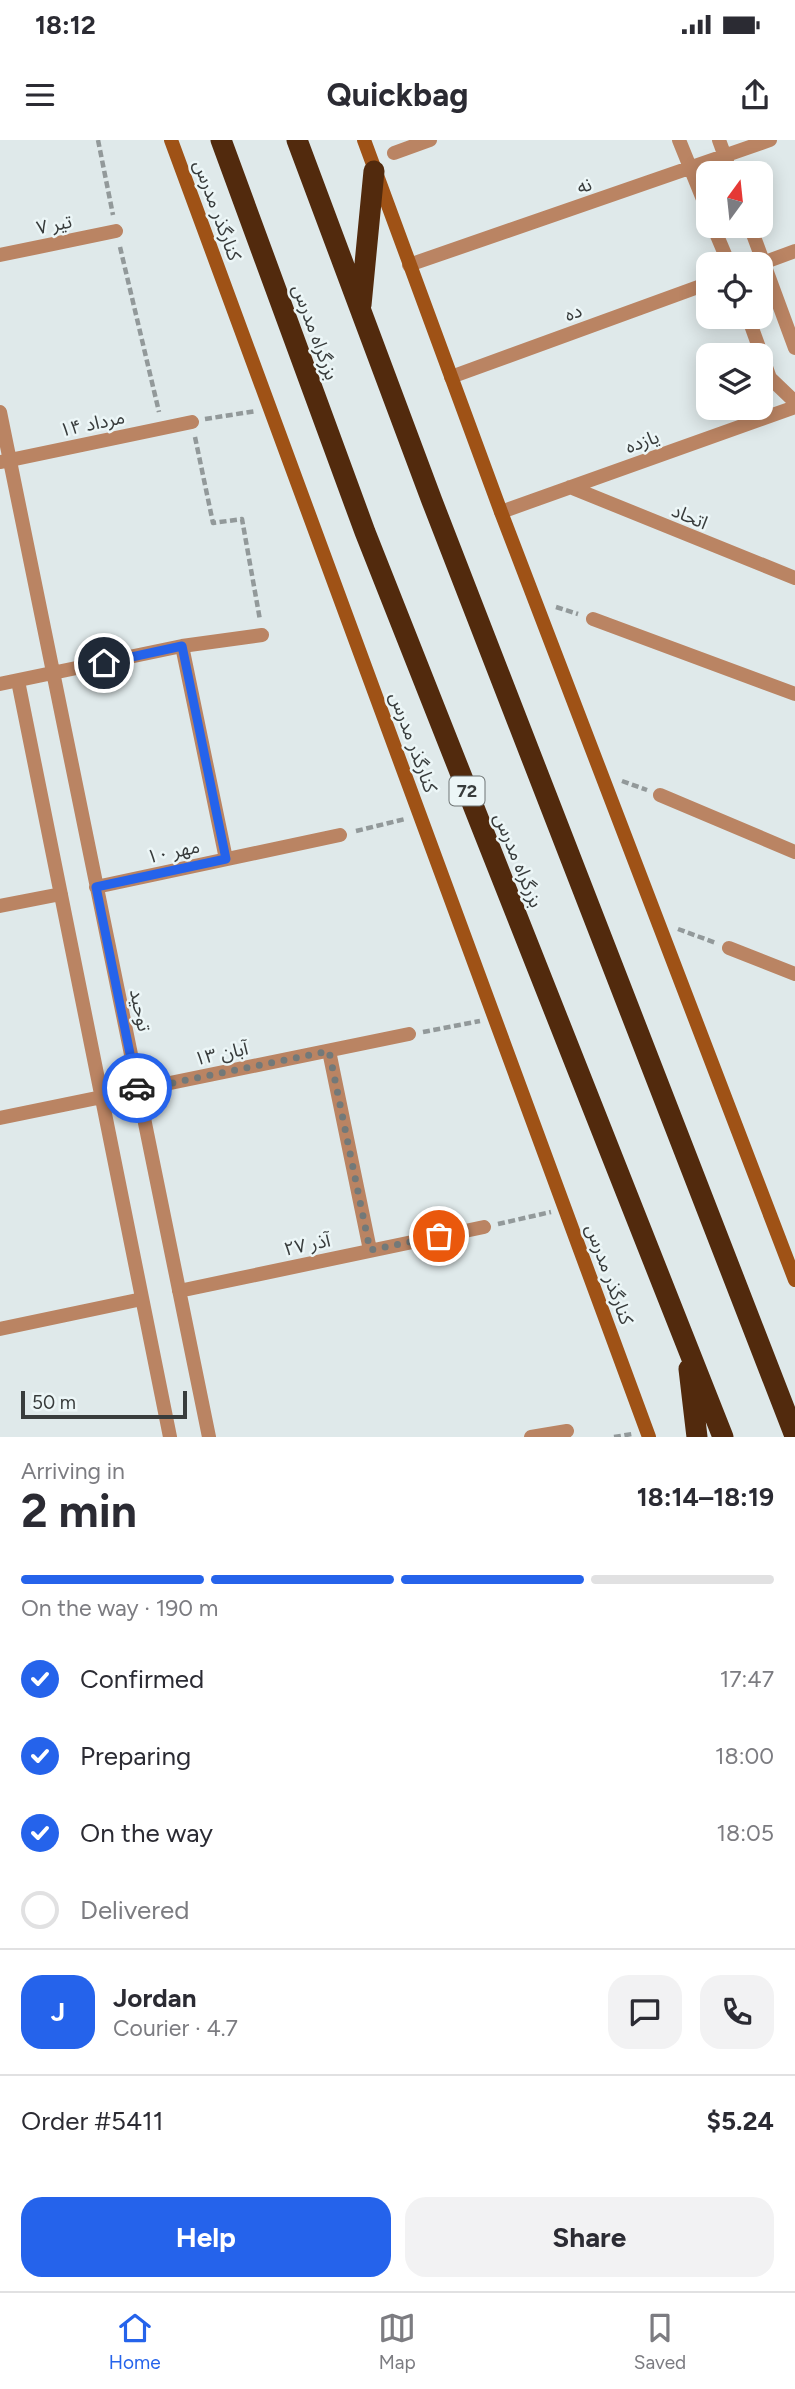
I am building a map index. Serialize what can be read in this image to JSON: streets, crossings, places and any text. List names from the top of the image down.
{
  "streets": {
    "highway": ["بزرگراه مدرس", "72"],
    "street": [
      "نه",
      "کنارگذر مدرس",
      "۷ تیر",
      "ده",
      "۱۴ مرداد",
      "یازده",
      "اتحاد",
      "۱۰ مهر",
      "توحید",
      "۱۳ آبان",
      "۲۷ آذر"
    ]
  },
  "crossings": [
    ["۱۴ مرداد", "توحید"],
    ["یازده", "اتحاد"],
    ["۱۰ مهر", "توحید"],
    ["توحید", "۱۳ آبان"],
    ["توحید", "۲۷ آذر"]
  ],
  "scale_bar": "50 m",
  "north": "top",
  "page": {
    "status": "18:12",
    "header": "Quickbag",
    "scale": "50 m",
    "heading": ["2 min", "Arriving in", "18:14–18:19"],
    "panel": [
      "Jordan",
      "Courier · 4.7",
      "Order #5411",
      "$5.24"
    ],
    "bar": "On the way · 190 m",
    "list": [
      ["Confirmed", "17:47"],
      ["Preparing", "18:00"],
      ["On the way", "18:05"],
      "Delivered"
    ],
    "round": "J",
    "buttons": ["Help", "Share"],
    "tabs": ["Home", "Map", "Saved"]
  }
}
